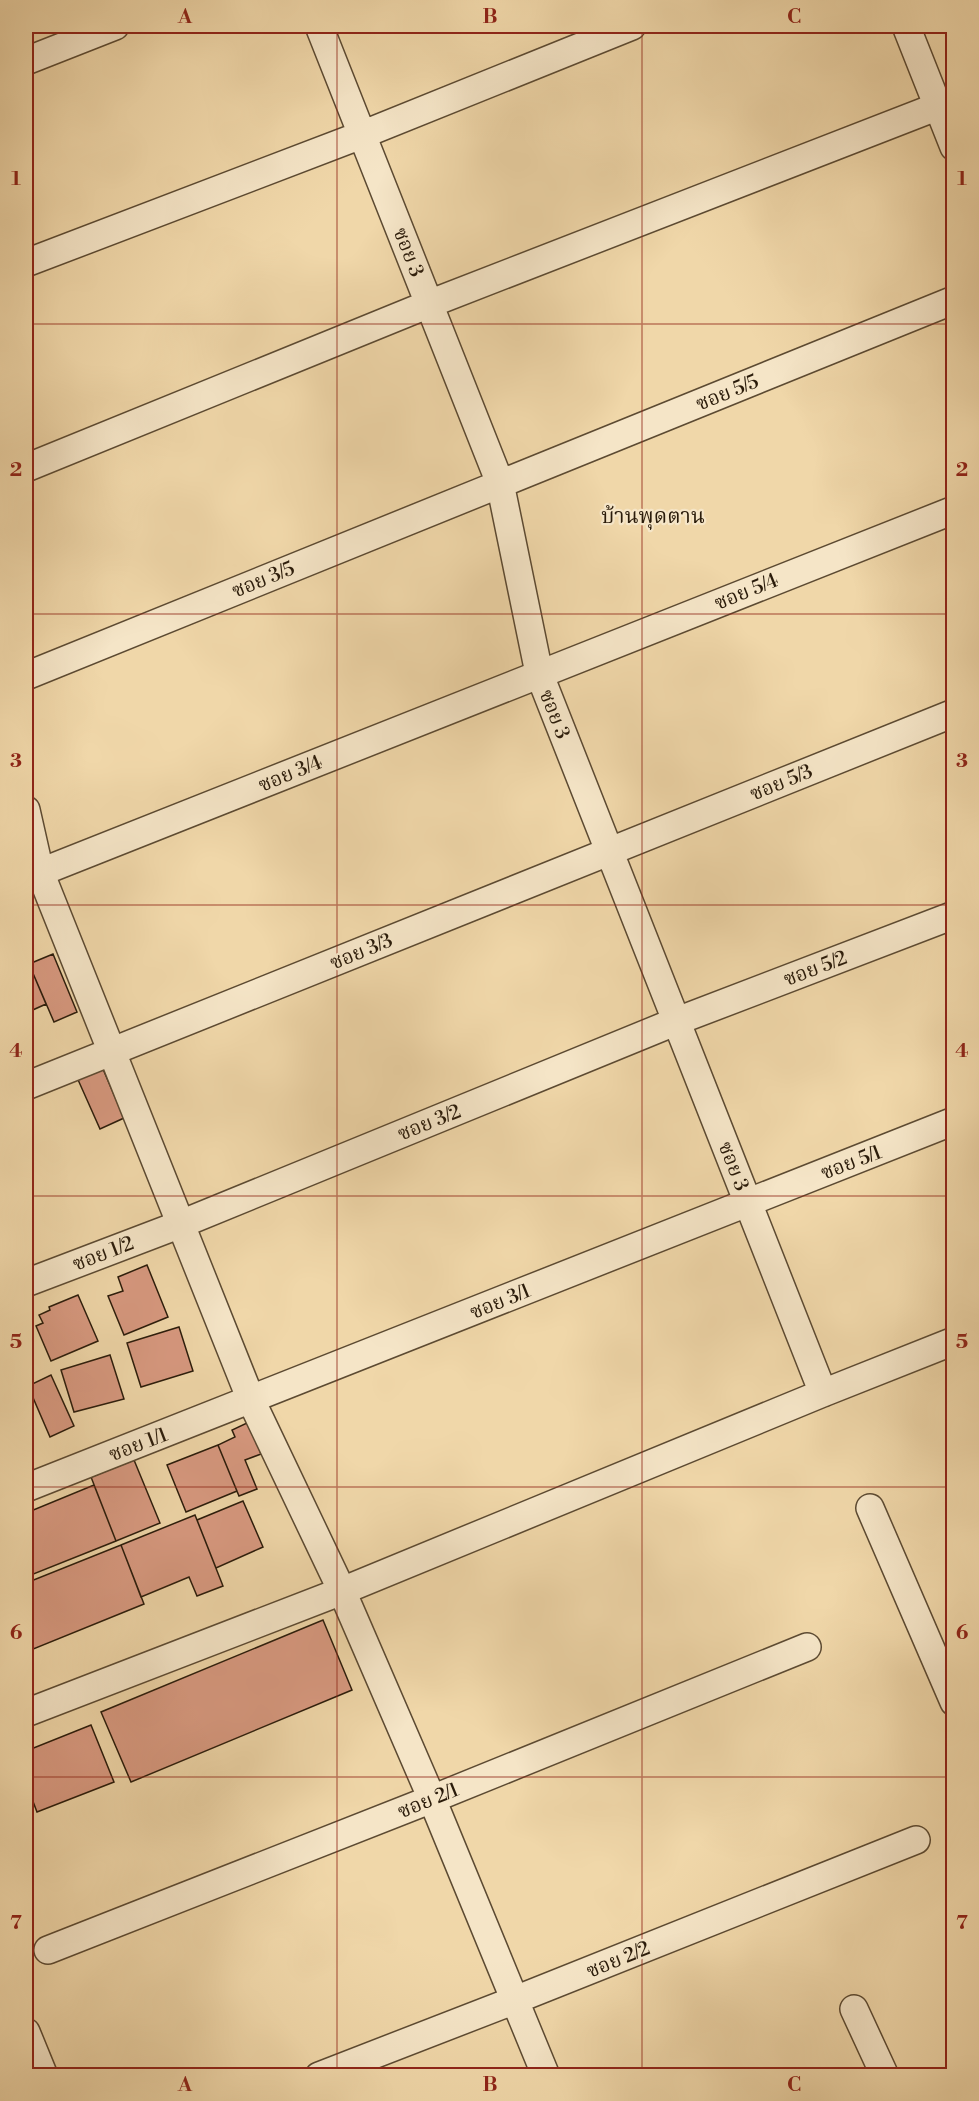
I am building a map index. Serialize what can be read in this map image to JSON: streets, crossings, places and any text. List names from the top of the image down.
{
  "streets": {
    "street": [
      "ซอย 3",
      "ซอย 5/5",
      "ซอย 3/5",
      "ซอย 5/4",
      "ซอย 3/4",
      "ซอย 5/3",
      "ซอย 3/3",
      "ซอย 5/2",
      "ซอย 3/2",
      "ซอย 5/1",
      "ซอย 1/2",
      "ซอย 3/1",
      "ซอย 1/1",
      "ซอย 2/1",
      "ซอย 2/2"
    ]
  },
  "crossings": [
    ["ซอย 3", "ซอย 5/5"],
    ["ซอย 3", "ซอย 3/5"],
    ["ซอย 3", "ซอย 5/4"],
    ["ซอย 3", "ซอย 3/4"],
    ["ซอย 3", "ซอย 5/3"],
    ["ซอย 3", "ซอย 3/3"],
    ["ซอย 3", "ซอย 5/2"],
    ["ซอย 3", "ซอย 3/2"],
    ["ซอย 3", "ซอย 5/1"],
    ["ซอย 3", "ซอย 3/1"],
    ["ซอย 5/5", "ซอย 3/5"],
    ["ซอย 5/4", "ซอย 3/4"],
    ["ซอย 5/3", "ซอย 3/3"],
    ["ซอย 5/2", "ซอย 3/2"],
    ["ซอย 3/2", "ซอย 1/2"],
    ["ซอย 5/1", "ซอย 3/1"],
    ["ซอย 3/1", "ซอย 1/1"]
  ],
  "districts": ["บ้านพุดตาน"],
  "grid": {
    "columns": ["A", "B", "C"],
    "rows": [
      "1",
      "2",
      "3",
      "4",
      "5",
      "6",
      "7"
    ]
  }
}
